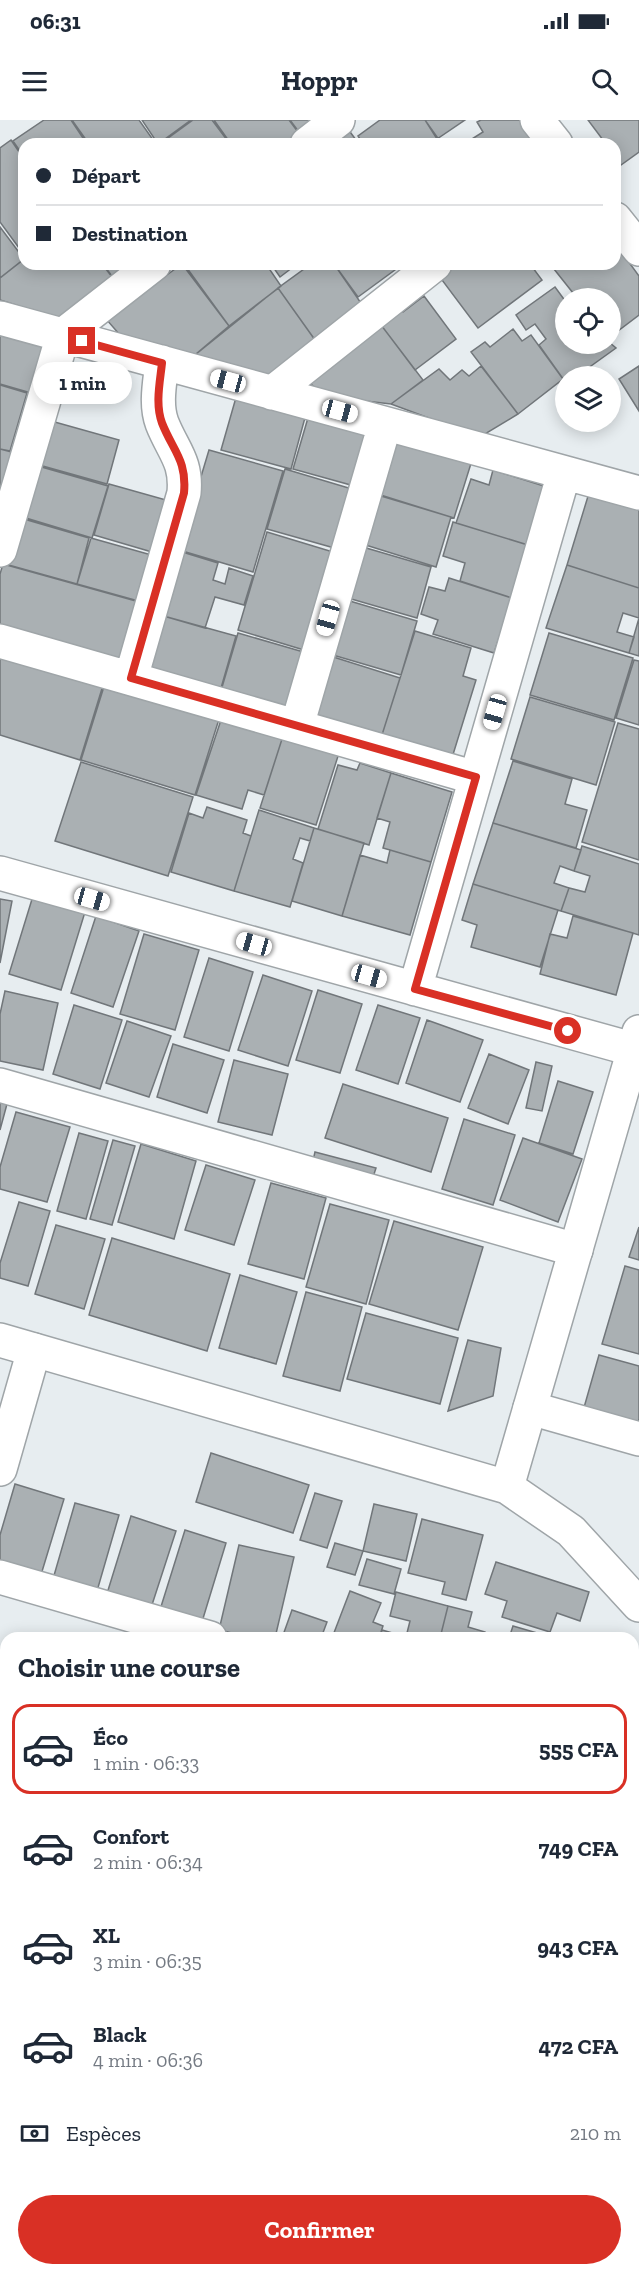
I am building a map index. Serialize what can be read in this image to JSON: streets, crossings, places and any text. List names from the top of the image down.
{
  "page": {
    "status": "06:31",
    "header": "Hoppr",
    "banner": ["Départ", "Destination"],
    "bubble": "1 min",
    "heading": "Choisir une course",
    "list": [
      {
        "name": "Éco",
        "note": "1 min · 06:33",
        "value": "555 CFA"
      },
      {
        "name": "Confort",
        "note": "2 min · 06:34",
        "value": "749 CFA"
      },
      {
        "name": "XL",
        "note": "3 min · 06:35",
        "value": "943 CFA"
      },
      {
        "name": "Black",
        "note": "4 min · 06:36",
        "value": "472 CFA"
      }
    ],
    "pay": ["Espèces", "210 m"],
    "buttons": "Confirmer"
  }
}
